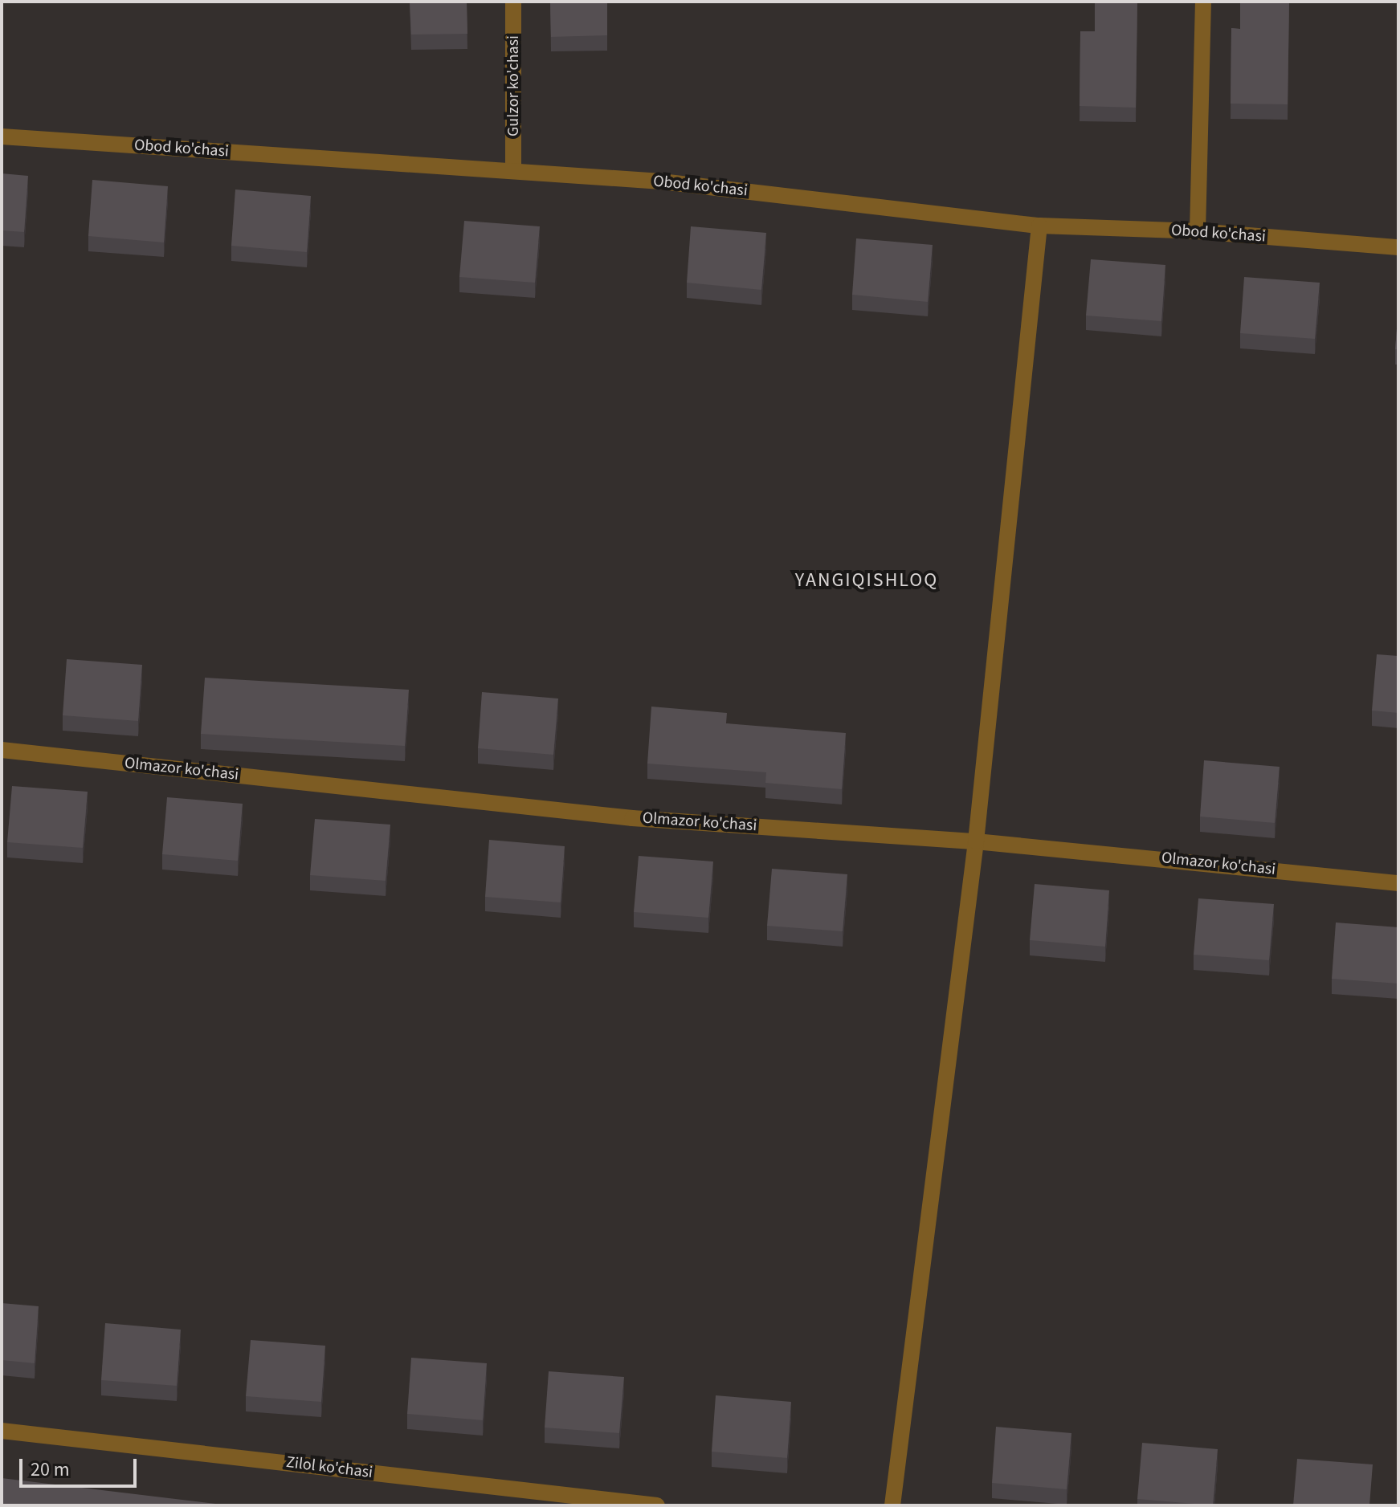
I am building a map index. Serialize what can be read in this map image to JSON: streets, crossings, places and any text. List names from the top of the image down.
{
  "streets": {
    "street": [
      "Gulzor ko'chasi",
      "Obod ko'chasi",
      "Olmazor ko'chasi",
      "Zilol ko'chasi"
    ]
  },
  "crossings": [
    ["Gulzor ko'chasi", "Obod ko'chasi"]
  ],
  "districts": ["YANGIQISHLOQ"],
  "scale_bar": "20 m"
}
